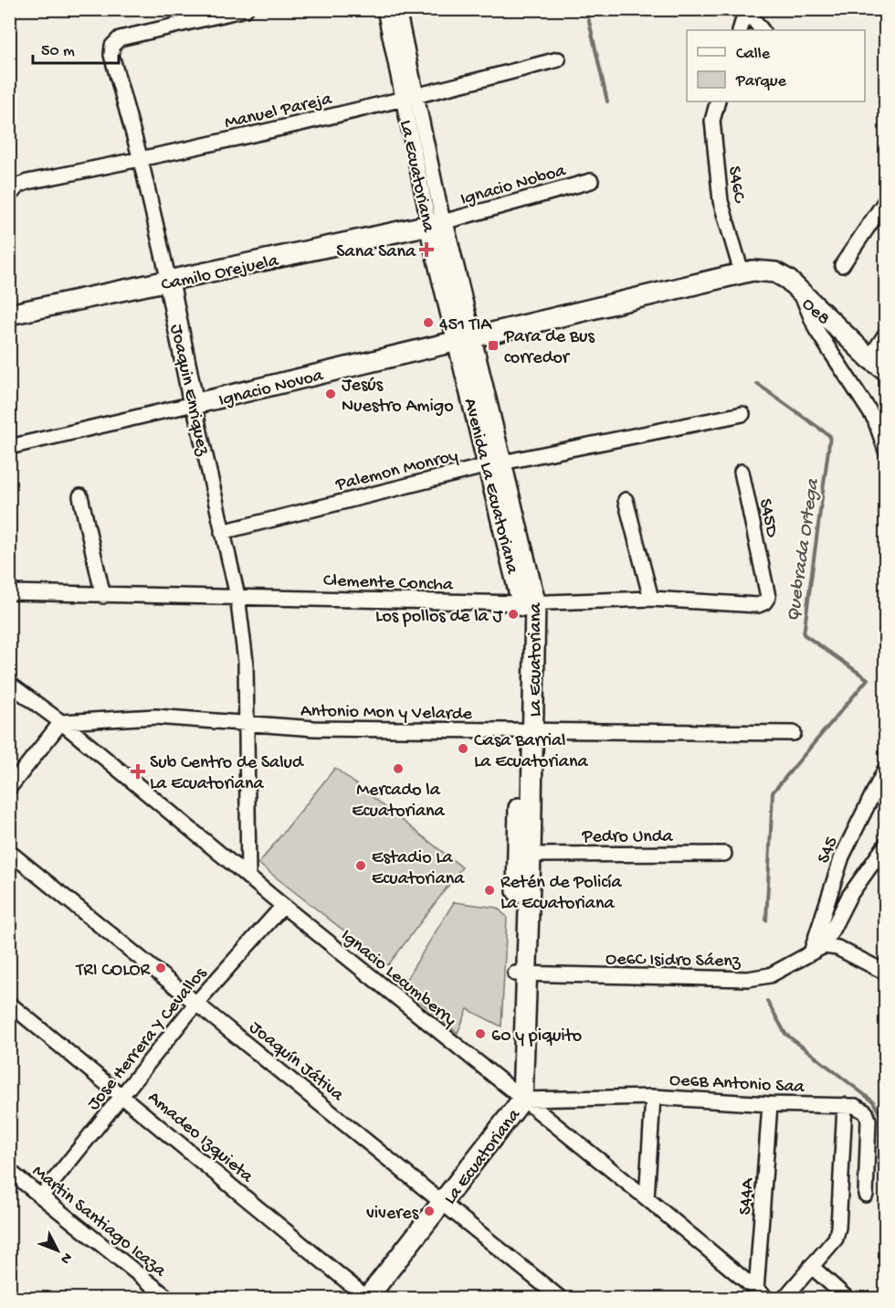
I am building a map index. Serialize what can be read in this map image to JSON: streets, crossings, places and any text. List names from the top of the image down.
{
  "streets": {
    "street": [
      "Manuel Pareja",
      "La Ecuatoriana",
      "Ignacio Noboa",
      "S46C",
      "Camilo Orejuela",
      "Oe8",
      "Ignacio Novoa",
      "Joaquin Enriquez",
      "Palemon Monroy",
      "Avenida La Ecuatoriana",
      "S45D",
      "Clemente Concha",
      "Antonio Mon y Velarde",
      "Pedro Unda",
      "S45",
      "Oe6C Isidro Sáenz",
      "Ignacio Lecumberry",
      "Jose Herrera Y Cevallos",
      "Joaquín Játiva",
      "Oe6B Antonio Saa",
      "Amadeo Izquieta",
      "S44A",
      "Martin Santiago Icaza"
    ]
  },
  "crossings": [
    ["Manuel Pareja", "La Ecuatoriana"],
    ["Manuel Pareja", "Joaquin Enriquez"],
    ["La Ecuatoriana", "Ignacio Noboa"],
    ["La Ecuatoriana", "Camilo Orejuela"],
    ["La Ecuatoriana", "Ignacio Novoa"],
    ["La Ecuatoriana", "Avenida La Ecuatoriana"],
    ["La Ecuatoriana", "Antonio Mon y Velarde"],
    ["La Ecuatoriana", "Pedro Unda"],
    ["La Ecuatoriana", "Oe6C Isidro Sáenz"],
    ["Ignacio Noboa", "Camilo Orejuela"],
    ["S46C", "Oe8"],
    ["Camilo Orejuela", "Joaquin Enriquez"],
    ["Oe8", "Ignacio Novoa"],
    ["Ignacio Novoa", "Joaquin Enriquez"],
    ["Ignacio Novoa", "Avenida La Ecuatoriana"],
    ["Joaquin Enriquez", "Palemon Monroy"],
    ["Joaquin Enriquez", "Clemente Concha"],
    ["Joaquin Enriquez", "Antonio Mon y Velarde"],
    ["Joaquin Enriquez", "Ignacio Lecumberry"],
    ["Palemon Monroy", "Avenida La Ecuatoriana"],
    ["Avenida La Ecuatoriana", "Clemente Concha"],
    ["Avenida La Ecuatoriana", "Antonio Mon y Velarde"],
    ["Avenida La Ecuatoriana", "Oe6C Isidro Sáenz"],
    ["Avenida La Ecuatoriana", "Ignacio Lecumberry"],
    ["Avenida La Ecuatoriana", "Oe6B Antonio Saa"],
    ["S45D", "Clemente Concha"],
    ["Antonio Mon y Velarde", "Ignacio Lecumberry"],
    ["S45", "Oe6C Isidro Sáenz"],
    ["Ignacio Lecumberry", "Jose Herrera Y Cevallos"],
    ["Ignacio Lecumberry", "Oe6B Antonio Saa"],
    ["Ignacio Lecumberry", "S44A"],
    ["Jose Herrera Y Cevallos", "Joaquín Játiva"],
    ["Jose Herrera Y Cevallos", "Amadeo Izquieta"],
    ["Jose Herrera Y Cevallos", "Martin Santiago Icaza"],
    ["Oe6B Antonio Saa", "S44A"]
  ],
  "water": ["Quebrada Ortega"],
  "places": {
    "health": ["Sana Sana", "Sub Centro de Salud La Ecuatoriana"],
    "other": [
      "451 TIA",
      "Jesús Nuestro Amigo",
      "Los pollos de la J",
      "Casa Barrial La Ecuatoriana",
      "Mercado la Ecuatoriana",
      "Estadio La Ecuatoriana",
      "Retén de Policía La Ecuatoriana",
      "TRI COLOR",
      "60 y piquito",
      "viveres"
    ],
    "transit": ["Para de Bus corredor"]
  },
  "legend": ["Calle", "Parque"],
  "scale_bar": "50 m",
  "north": "bottom right"
}
